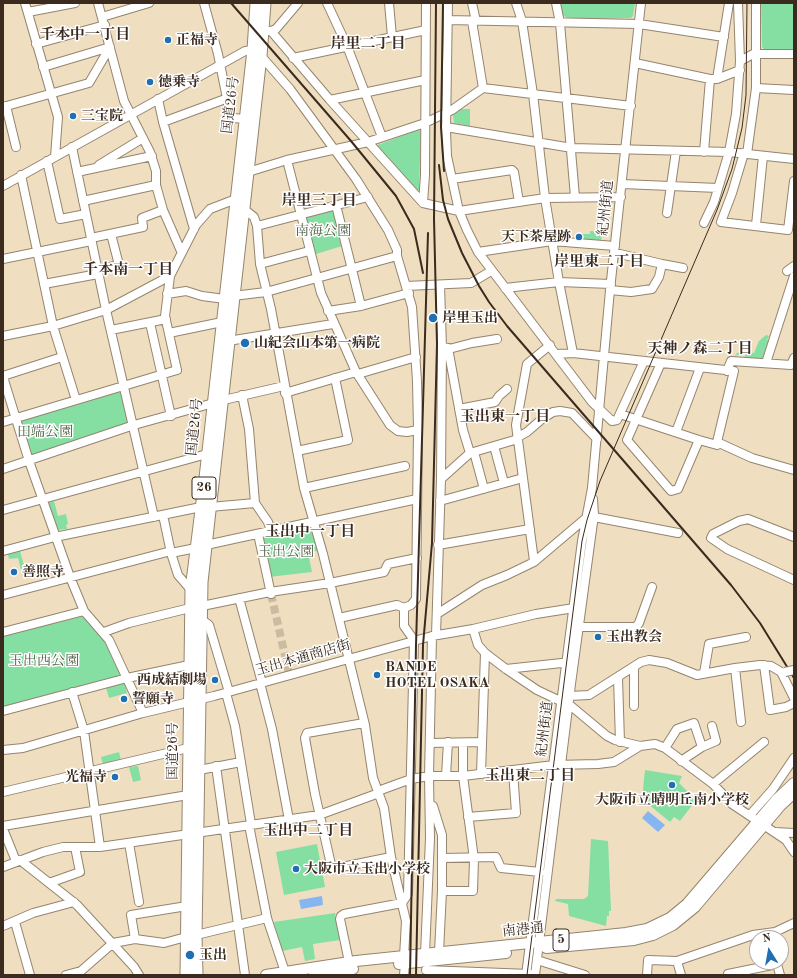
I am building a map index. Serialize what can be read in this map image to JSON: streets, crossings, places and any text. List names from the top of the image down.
{
  "streets": {
    "highway": ["国道26号", "26"],
    "main road": ["南港通", "5"],
    "street": ["紀州街道", "玉出本通商店街"]
  },
  "crossings": [
    ["国道26号", "玉出本通商店街"],
    ["紀州街道", "玉出本通商店街"],
    ["紀州街道", "南港通"]
  ],
  "districts": [
    "千本中一丁目",
    "岸里二丁目",
    "岸里三丁目",
    "岸里東二丁目",
    "千本南一丁目",
    "天神ノ森二丁目",
    "玉出東一丁目",
    "玉出中一丁目",
    "玉出東二丁目",
    "玉出中二丁目"
  ],
  "parks": [
    "南海公園",
    "田端公園",
    "玉出公園",
    "玉出西公園"
  ],
  "places": [
    "正福寺",
    "徳乗寺",
    "三宝院",
    "天下茶屋跡",
    "岸里玉出",
    "山紀会山本第一病院",
    "善照寺",
    "玉出教会",
    "BANDE HOTEL OSAKA",
    "西成結劇場",
    "誓願寺",
    "光福寺",
    "大阪市立晴明丘南小学校",
    "大阪市立玉出小学校",
    "玉出"
  ],
  "north": "top"
}
